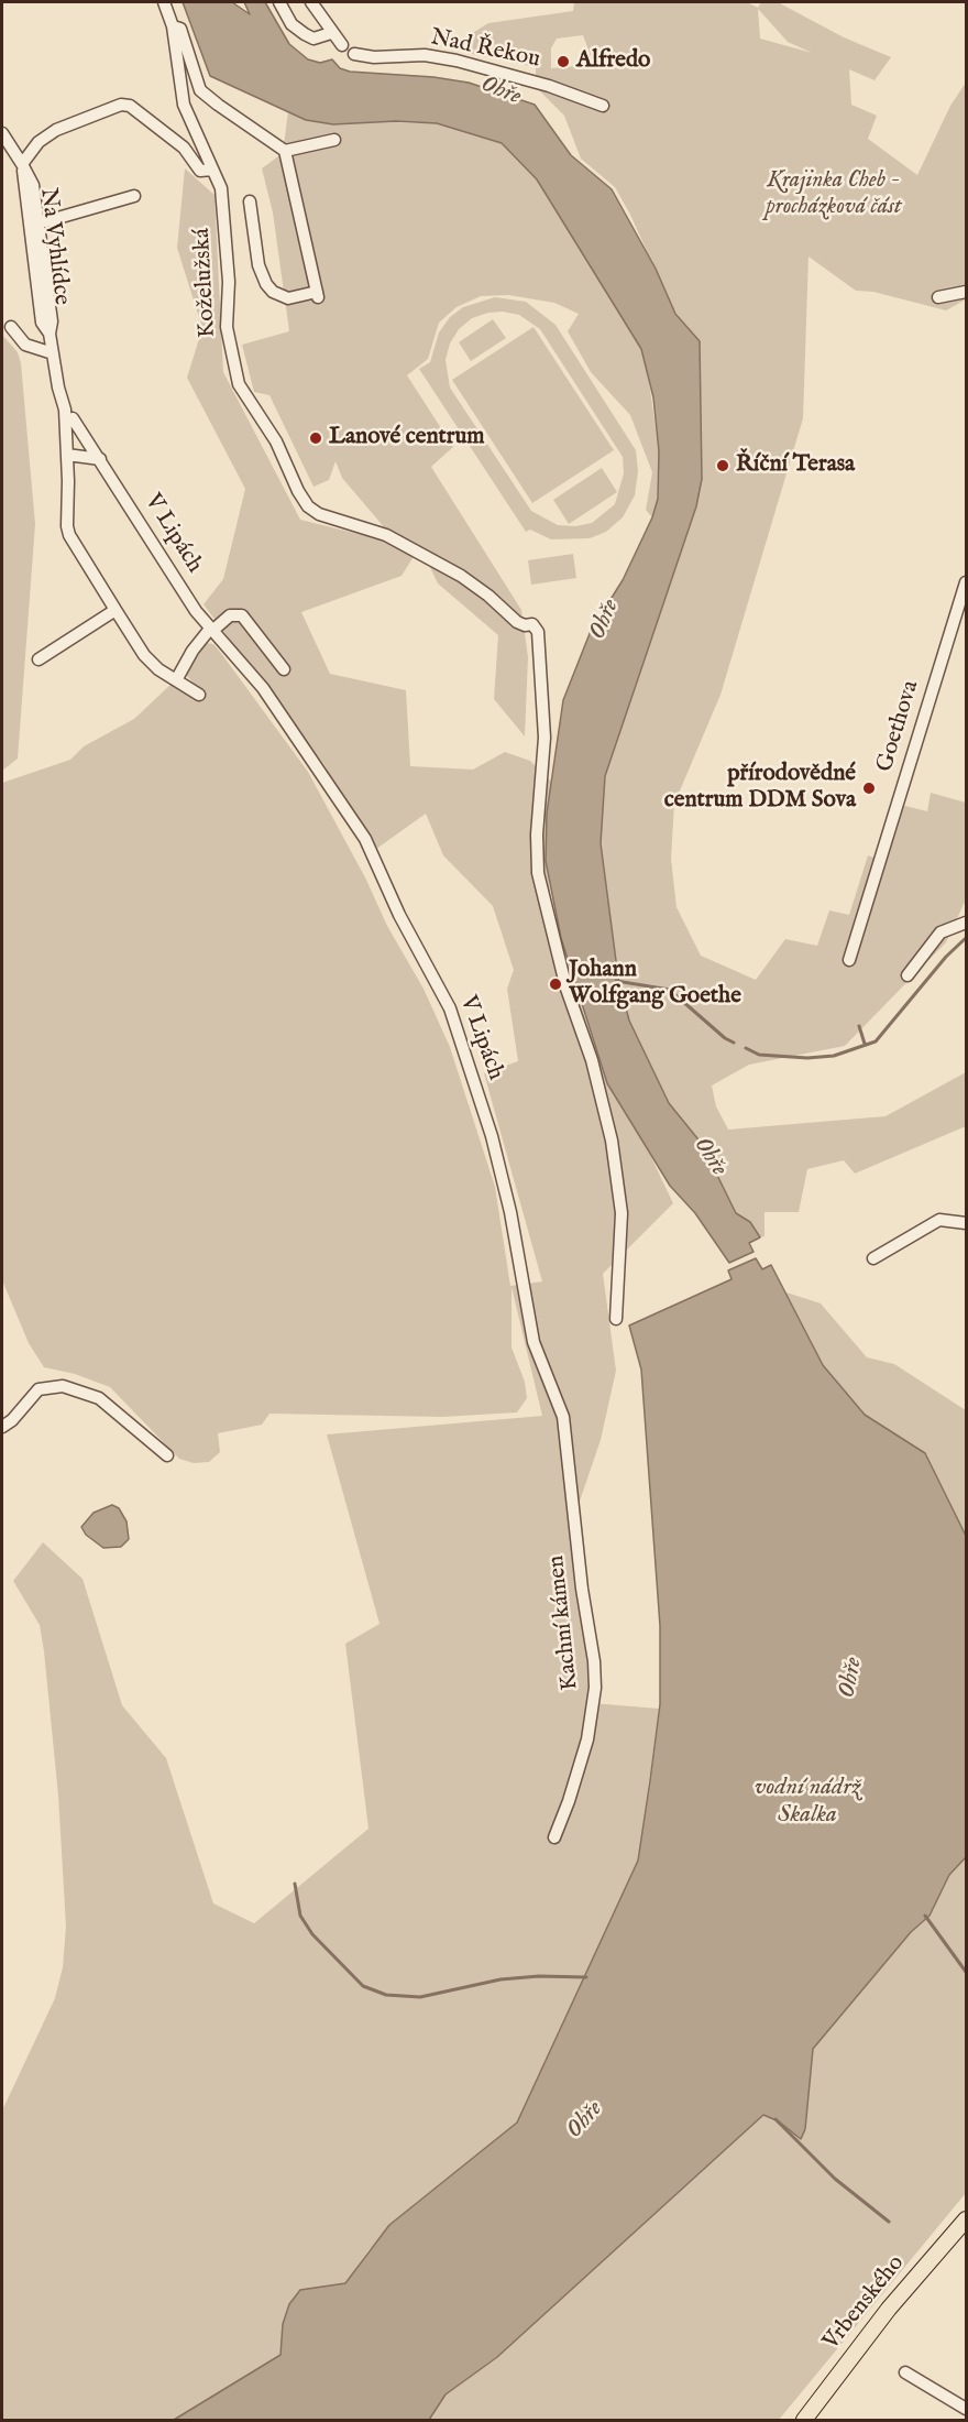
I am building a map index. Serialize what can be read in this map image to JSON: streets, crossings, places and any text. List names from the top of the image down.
{
  "streets": {
    "main road": ["Vrbenského"],
    "street": [
      "Nad Řekou",
      "Na Vyhlídce",
      "Koželužská",
      "V Lipách",
      "Goethova",
      "Kachní kámen"
    ]
  },
  "crossings": [
    ["V Lipách", "Kachní kámen"]
  ],
  "water": ["Ohře", "vodní nádrž Skalka"],
  "parks": ["Krajinka Cheb - procházková část"],
  "places": [
    "Alfredo",
    "Lanové centrum",
    "Říční Terasa",
    "přírodovědné centrum DDM Sova",
    "Johann Wolfgang Goethe"
  ]
}
